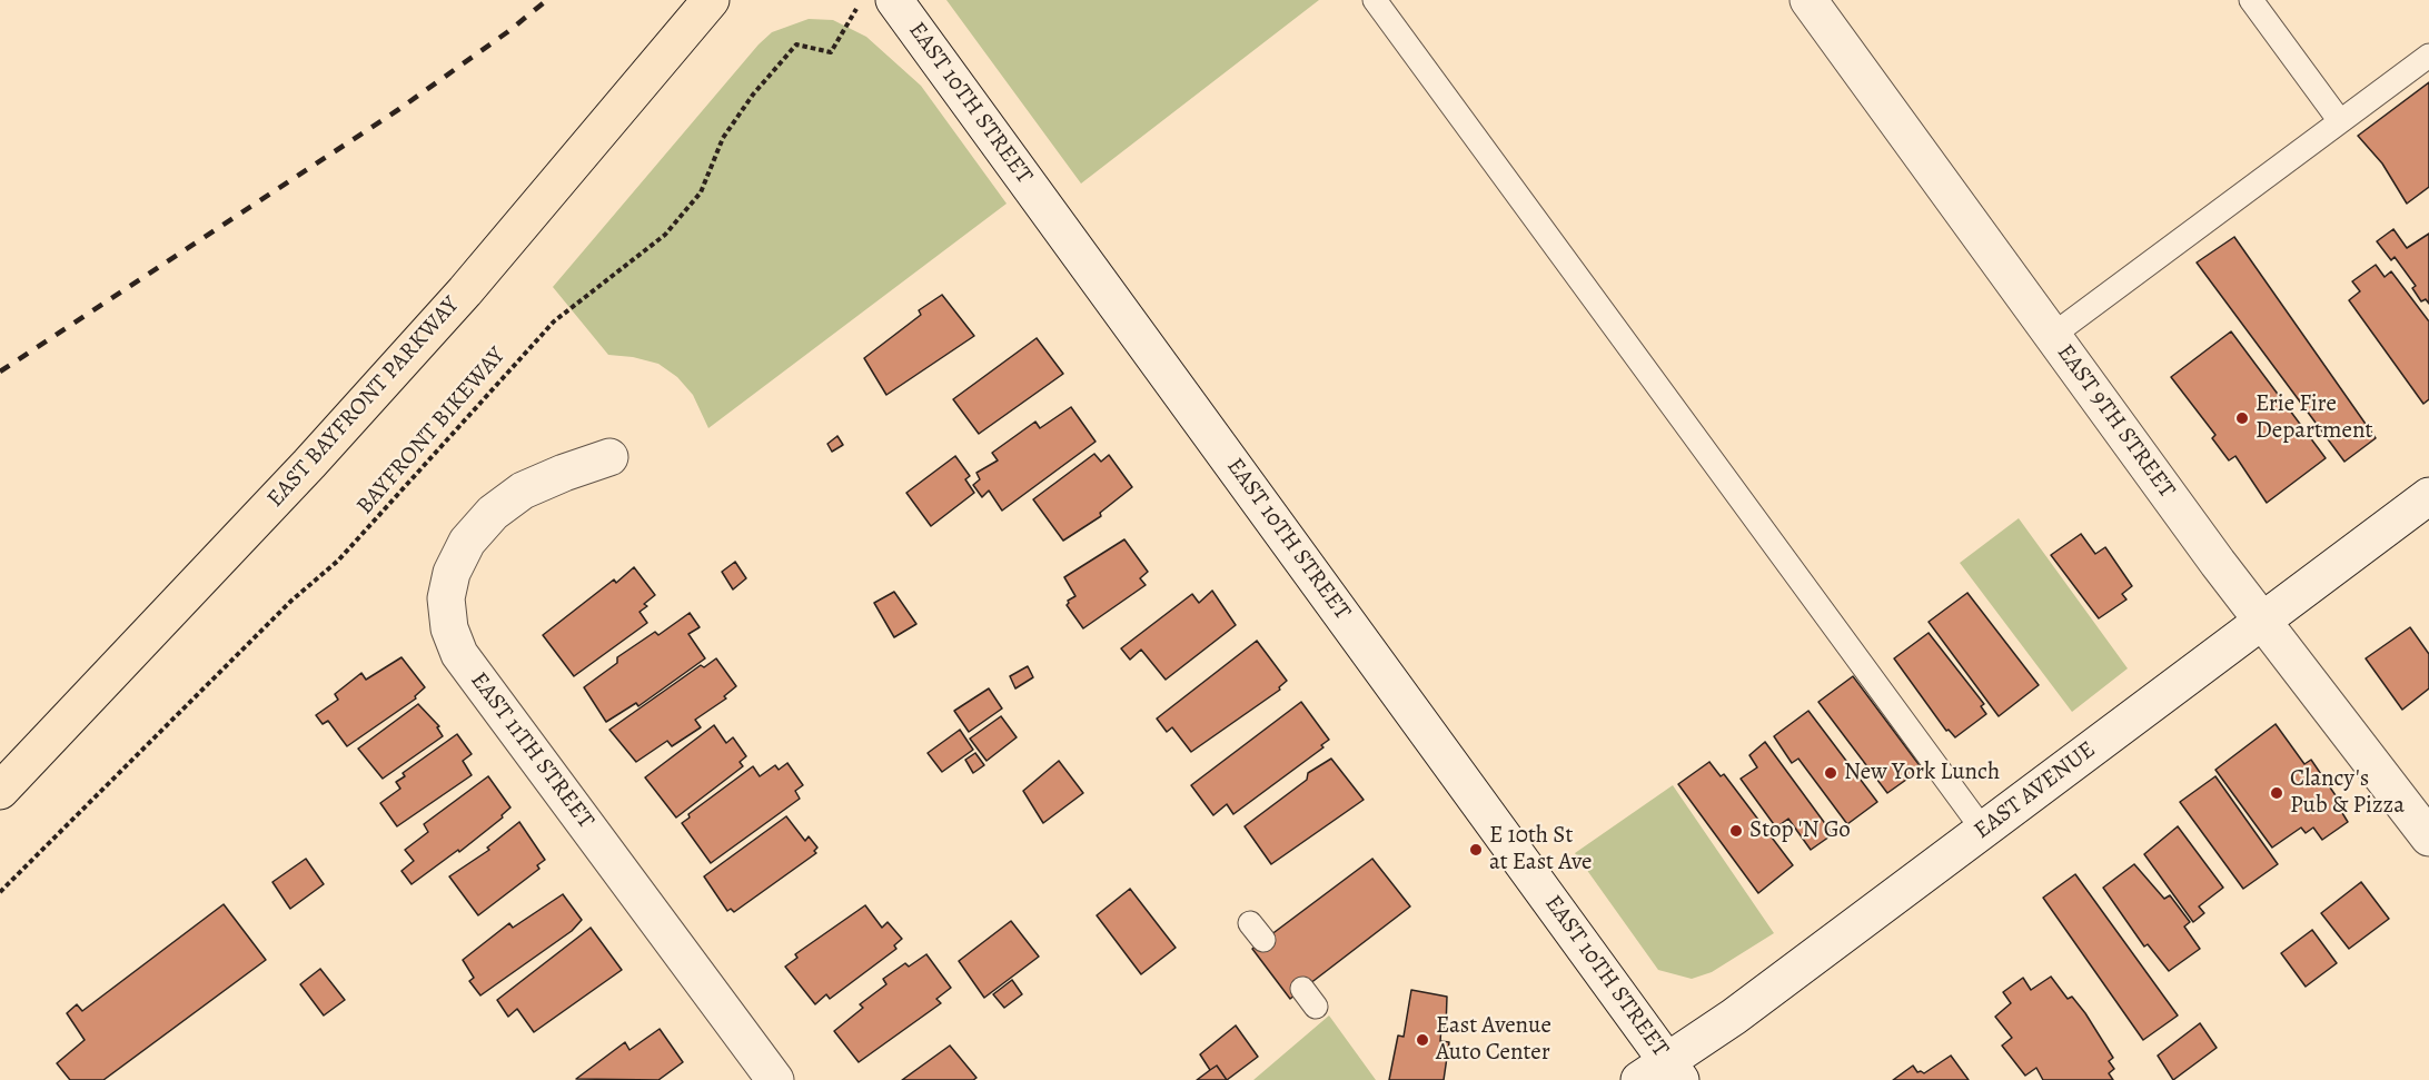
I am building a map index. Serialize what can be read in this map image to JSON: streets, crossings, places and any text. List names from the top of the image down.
{
  "streets": {
    "highway": ["EAST BAYFRONT PARKWAY"],
    "street": [
      "EAST 10TH STREET",
      "EAST 9TH STREET",
      "EAST 11TH STREET",
      "EAST AVENUE"
    ],
    "path": ["BAYFRONT BIKEWAY"]
  },
  "crossings": [
    ["EAST 10TH STREET", "EAST AVENUE"],
    ["EAST 9TH STREET", "EAST AVENUE"]
  ],
  "places": [
    "Erie Fire Department",
    "New York Lunch",
    "Clancy's Pub & Pizza",
    "Stop 'N Go",
    "E 10th St at East Ave",
    "East Avenue Auto Center"
  ]
}
